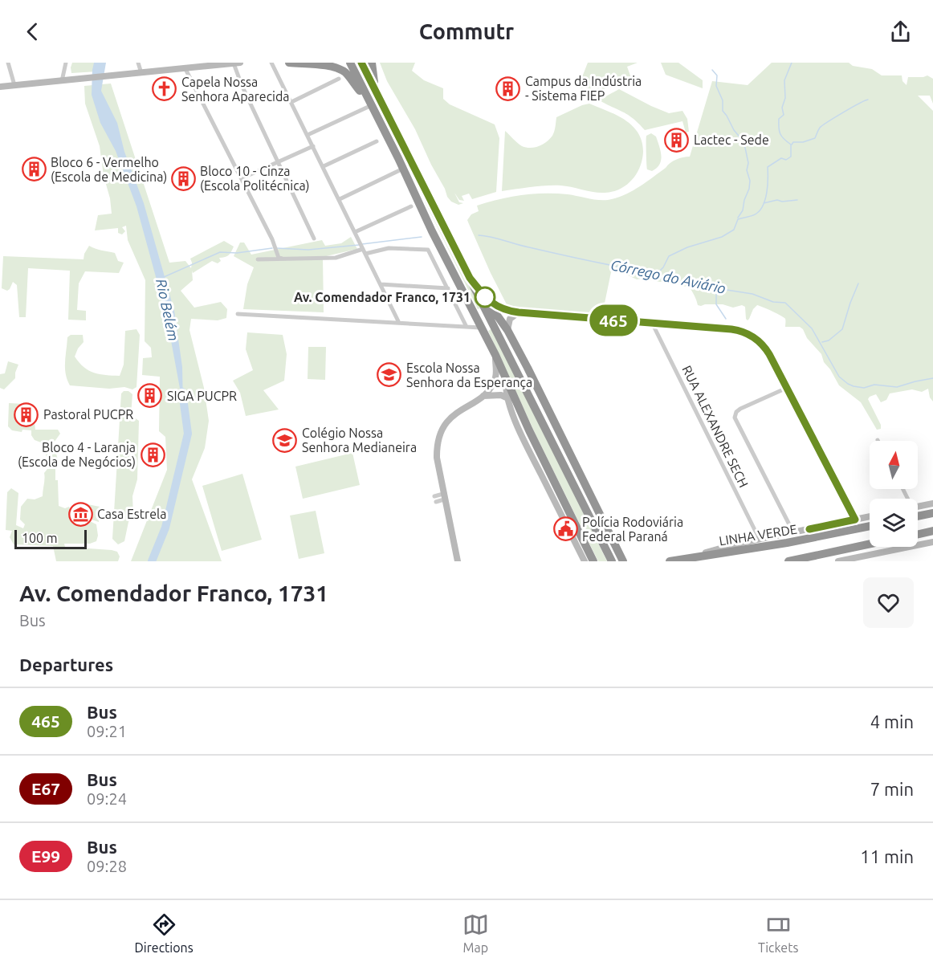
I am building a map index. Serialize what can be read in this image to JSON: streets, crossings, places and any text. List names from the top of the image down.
{
  "streets": {
    "highway": ["LINHA VERDE"],
    "street": ["RUA ALEXANDRE SECH"]
  },
  "water": ["Córrego do Aviário", "Rio Belém"],
  "places": {
    "building": [
      "Campus da Indústria - Sistema FIEP",
      "Lactec - Sede",
      "Bloco 6 - Vermelho (Escola de Medicina)",
      "Bloco 10 - Cinza (Escola Politécnica)",
      "SIGA PUCPR",
      "Pastoral PUCPR",
      "Bloco 4 - Laranja (Escola de Negócios)"
    ],
    "church": ["Capela Nossa Senhora Aparecida"],
    "other": ["Av. Comendador Franco, 1731"],
    "school or university": ["Escola Nossa Senhora da Esperança", "Colégio Nossa Senhora Medianeira"],
    "museum": ["Casa Estrela"],
    "public building": ["Polícia Rodoviária Federal Paraná"]
  },
  "lines": ["bus line 465"],
  "scale_bar": "100 m",
  "north": "top",
  "page": {
    "header": "Commutr",
    "on_map": "465",
    "scale": "100 m",
    "heading": [
      ["Av. Comendador Franco, 1731", "Bus"],
      "Departures"
    ],
    "list": [
      {
        "mark": "465",
        "name": "Bus",
        "note": "09:21",
        "value": "4 min"
      },
      {
        "mark": "E67",
        "name": "Bus",
        "note": "09:24",
        "value": "7 min"
      },
      {
        "mark": "E99",
        "name": "Bus",
        "note": "09:28",
        "value": "11 min"
      }
    ],
    "tabs": ["Directions", "Map", "Tickets"]
  }
}
